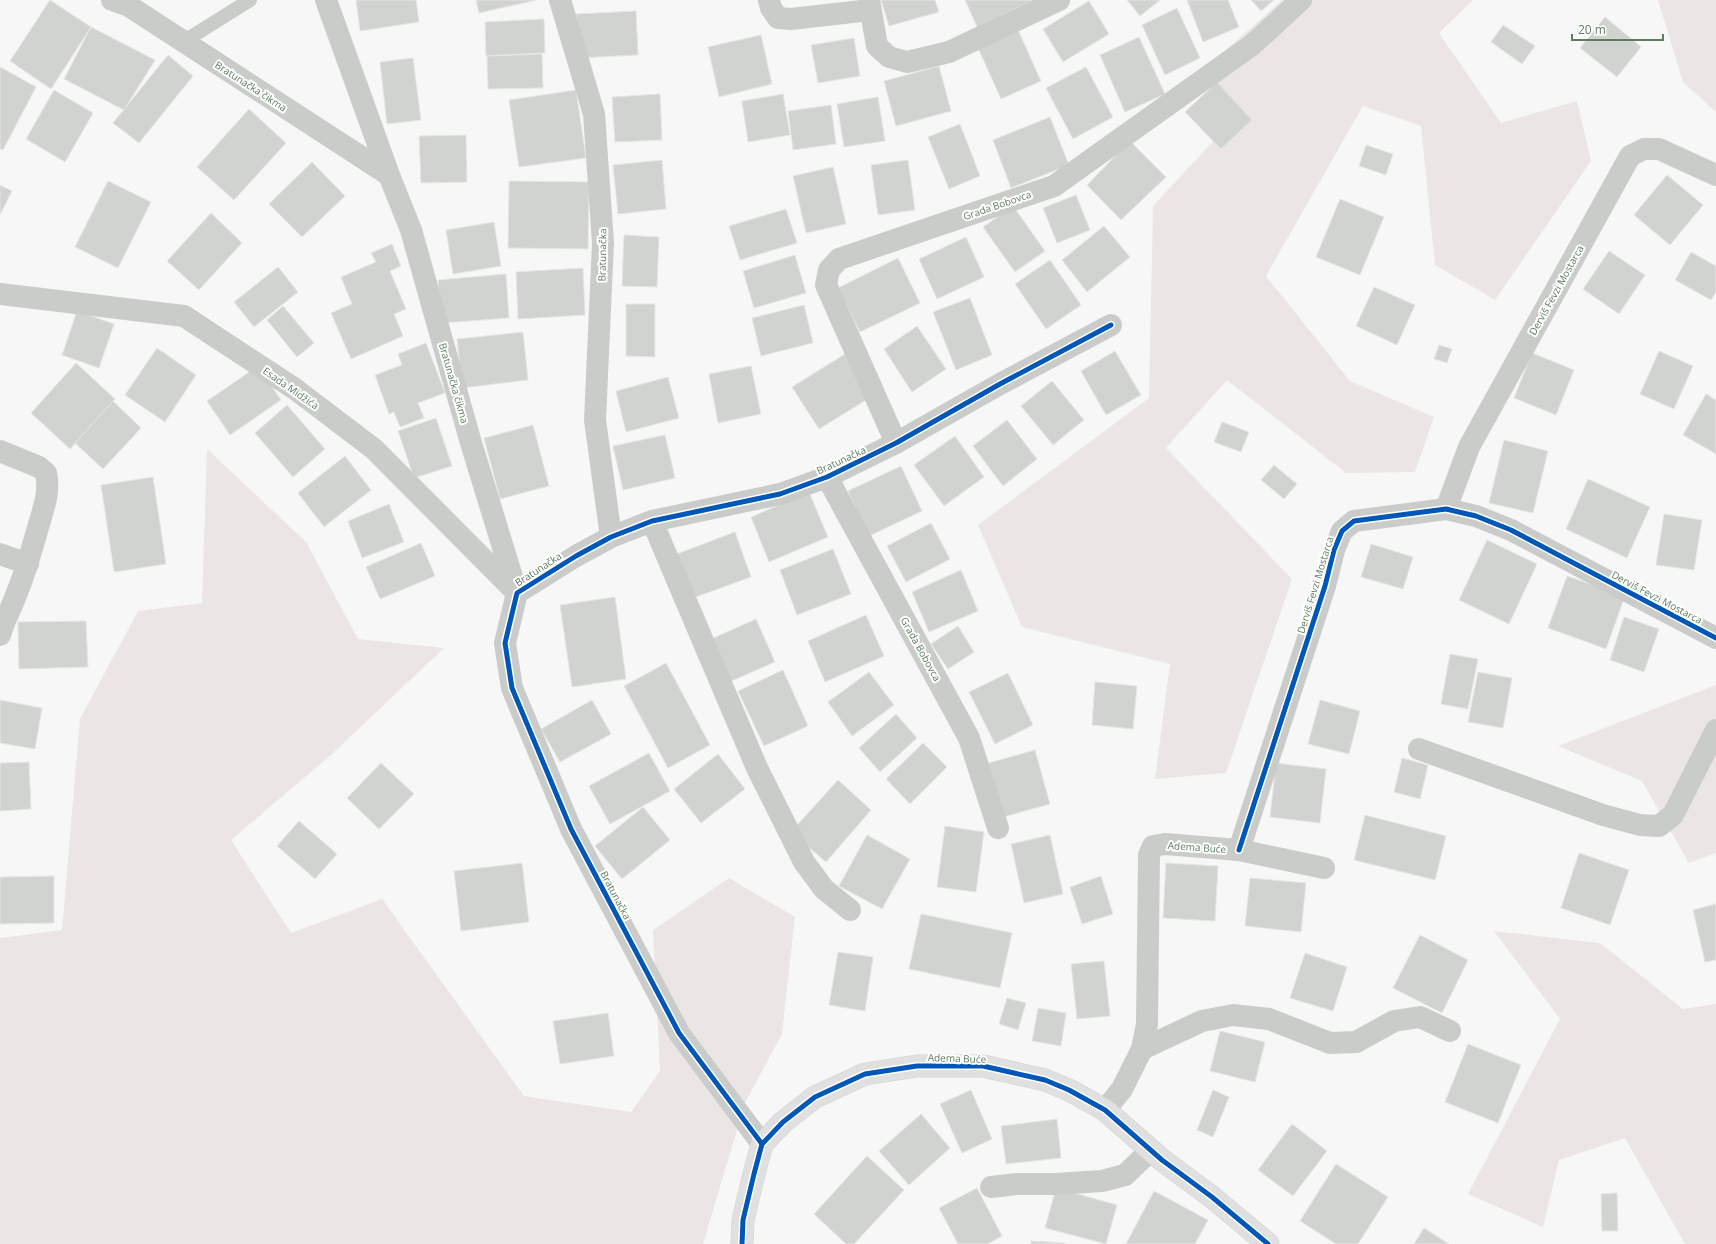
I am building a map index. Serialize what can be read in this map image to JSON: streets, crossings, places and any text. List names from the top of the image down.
{
  "streets": {
    "street": [
      "Bratunačka čikma",
      "Grada Bobovca",
      "Bratunačka",
      "Derviš Fevzi Mostarca",
      "Esada Midžića",
      "Adema Buće"
    ]
  },
  "crossings": [
    ["Bratunačka čikma", "Bratunačka"],
    ["Bratunačka čikma", "Esada Midžića"],
    ["Grada Bobovca", "Bratunačka"],
    ["Bratunačka", "Esada Midžića"],
    ["Bratunačka", "Adema Buće"],
    ["Derviš Fevzi Mostarca", "Adema Buće"]
  ],
  "scale_bar": "20 m"
}
